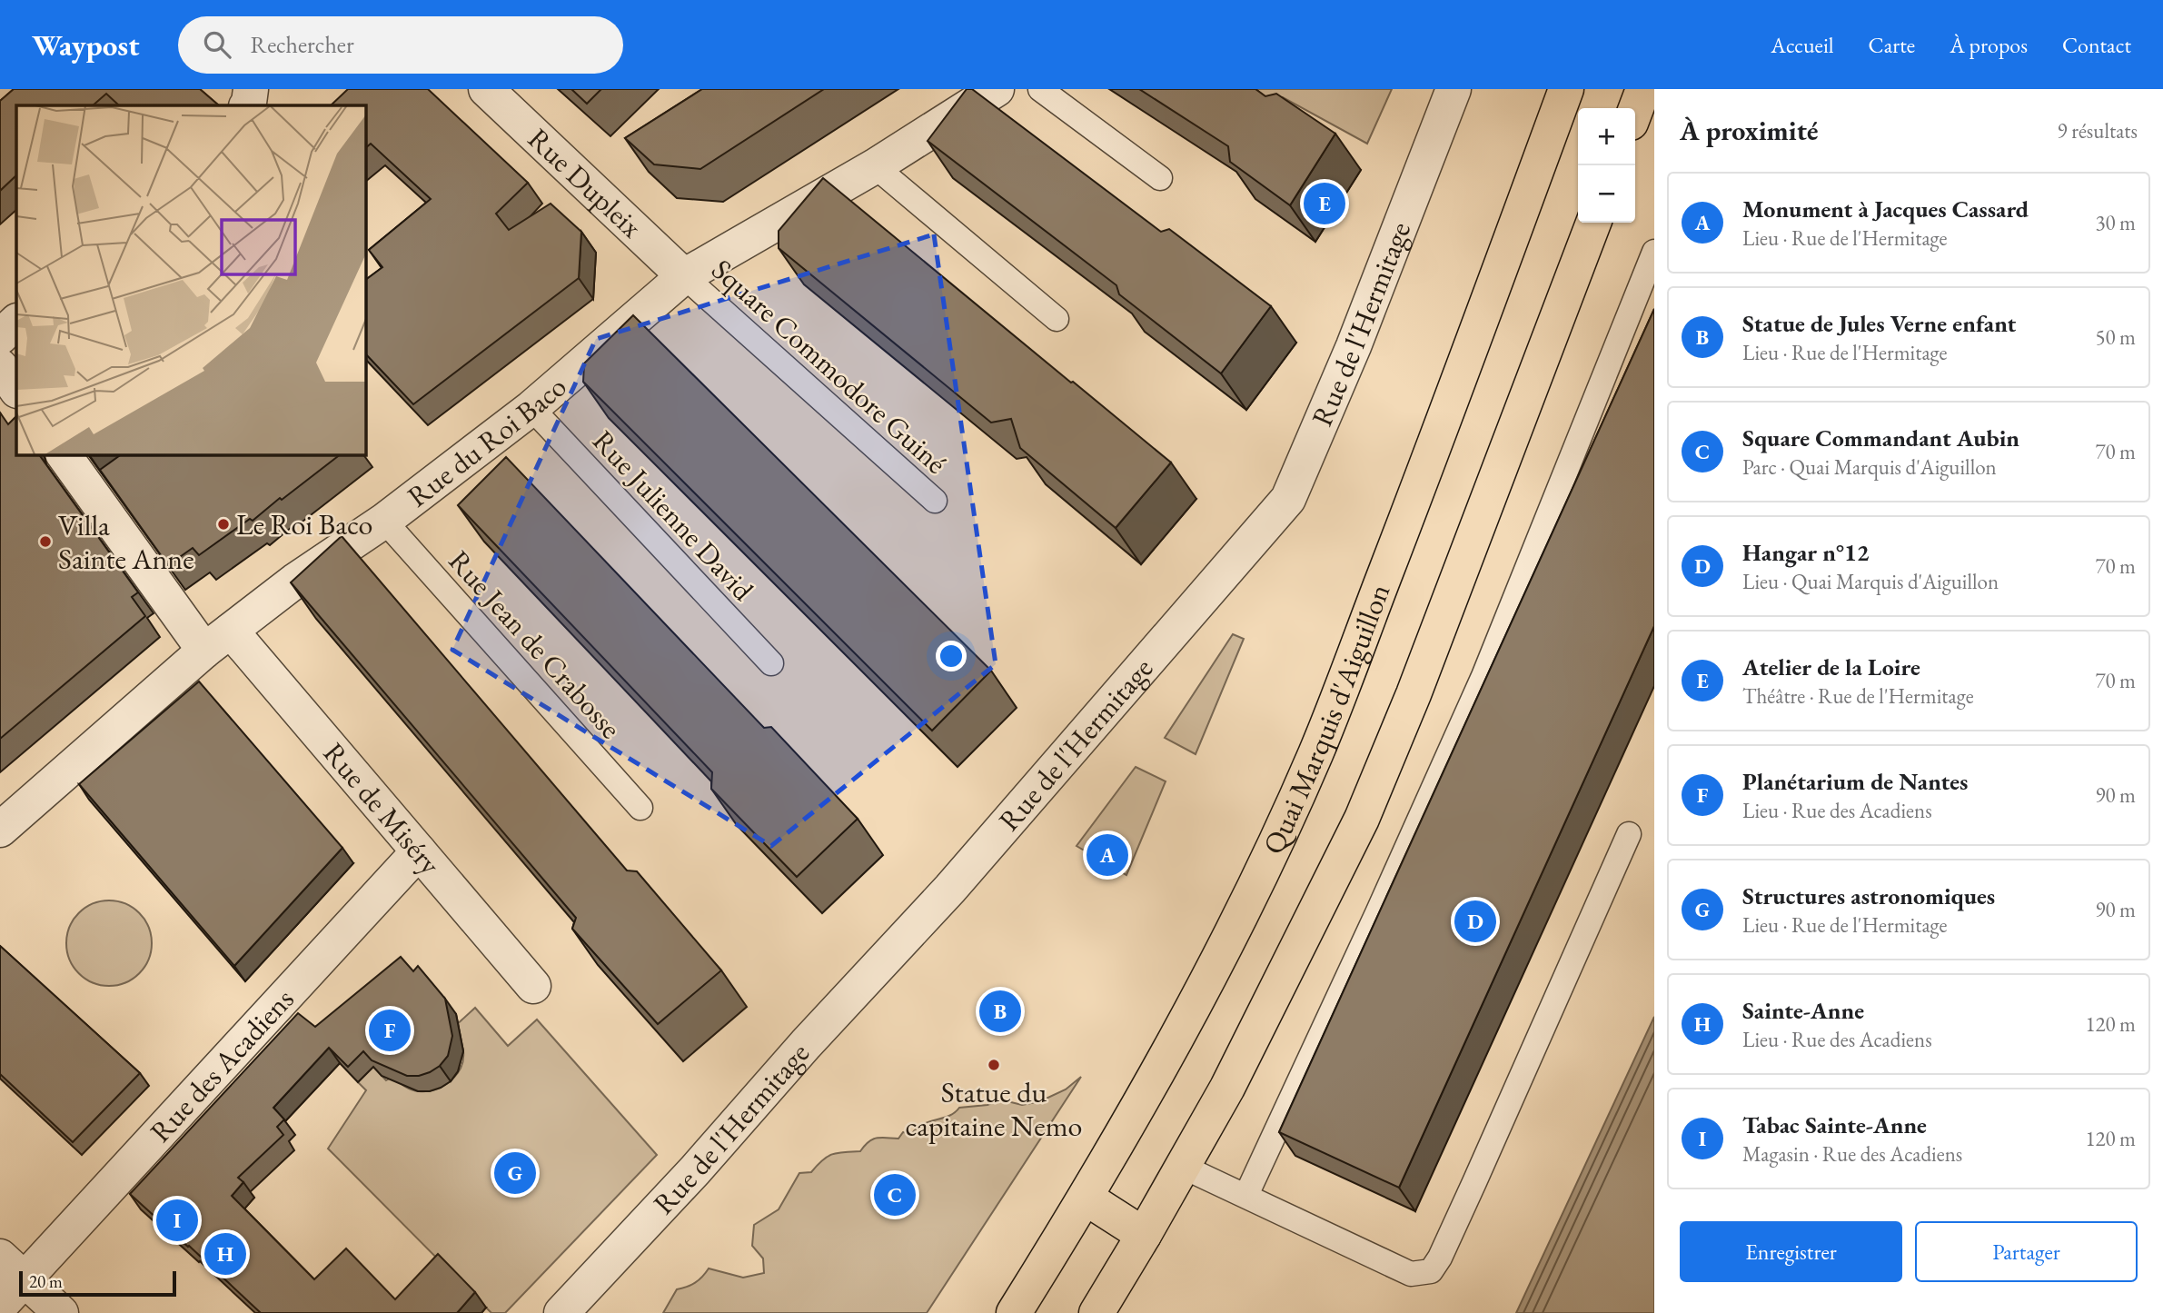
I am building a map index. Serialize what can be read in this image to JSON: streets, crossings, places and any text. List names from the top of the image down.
{
  "streets": {
    "main road": ["Quai Marquis d'Aiguillon"],
    "street": [
      "Rue Dupleix",
      "Rue de l'Hermitage",
      "Rue du Roi Baco",
      "Rue de Miséry",
      "Rue des Acadiens"
    ],
    "lane": ["Square Commodore Guiné", "Rue Julienne David", "Rue Jean de Crabosse"]
  },
  "crossings": [
    ["Rue Dupleix", "Square Commodore Guiné"],
    ["Rue Dupleix", "Rue du Roi Baco"],
    ["Square Commodore Guiné", "Rue du Roi Baco"],
    ["Rue du Roi Baco", "Rue Julienne David"],
    ["Rue du Roi Baco", "Rue Jean de Crabosse"],
    ["Rue du Roi Baco", "Rue de Miséry"],
    ["Rue de Miséry", "Rue des Acadiens"]
  ],
  "places": ["Le Roi Baco", "Villa Sainte Anne", "Statue du capitaine Nemo"],
  "scale_bar": "20 m",
  "page": {
    "header": "Waypost",
    "search": "Rechercher",
    "nav": [
      "Accueil",
      "Carte",
      "À propos",
      "Contact"
    ],
    "heading": ["À proximité", "9 résultats"],
    "map_buttons": ["+", "−"],
    "list": [
      {
        "mark": "A",
        "name": "Monument à Jacques Cassard",
        "note": "Lieu · Rue de l'Hermitage",
        "value": "30 m"
      },
      {
        "mark": "B",
        "name": "Statue de Jules Verne enfant",
        "note": "Lieu · Rue de l'Hermitage",
        "value": "50 m"
      },
      {
        "mark": "C",
        "name": "Square Commandant Aubin",
        "note": "Parc · Quai Marquis d'Aiguillon",
        "value": "70 m"
      },
      {
        "mark": "D",
        "name": "Hangar n°12",
        "note": "Lieu · Quai Marquis d'Aiguillon",
        "value": "70 m"
      },
      {
        "mark": "E",
        "name": "Atelier de la Loire",
        "note": "Théâtre · Rue de l'Hermitage",
        "value": "70 m"
      },
      {
        "mark": "F",
        "name": "Planétarium de Nantes",
        "note": "Lieu · Rue des Acadiens",
        "value": "90 m"
      },
      {
        "mark": "G",
        "name": "Structures astronomiques",
        "note": "Lieu · Rue de l'Hermitage",
        "value": "90 m"
      },
      {
        "mark": "H",
        "name": "Sainte-Anne",
        "note": "Lieu · Rue des Acadiens",
        "value": "120 m"
      },
      {
        "mark": "I",
        "name": "Tabac Sainte-Anne",
        "note": "Magasin · Rue des Acadiens",
        "value": "120 m"
      }
    ],
    "pins": [
      "E",
      "A",
      "D",
      "B",
      "F",
      "G",
      "C",
      "I",
      "H"
    ],
    "buttons": ["Enregistrer", "Partager"],
    "scale": "20 m"
  }
}
